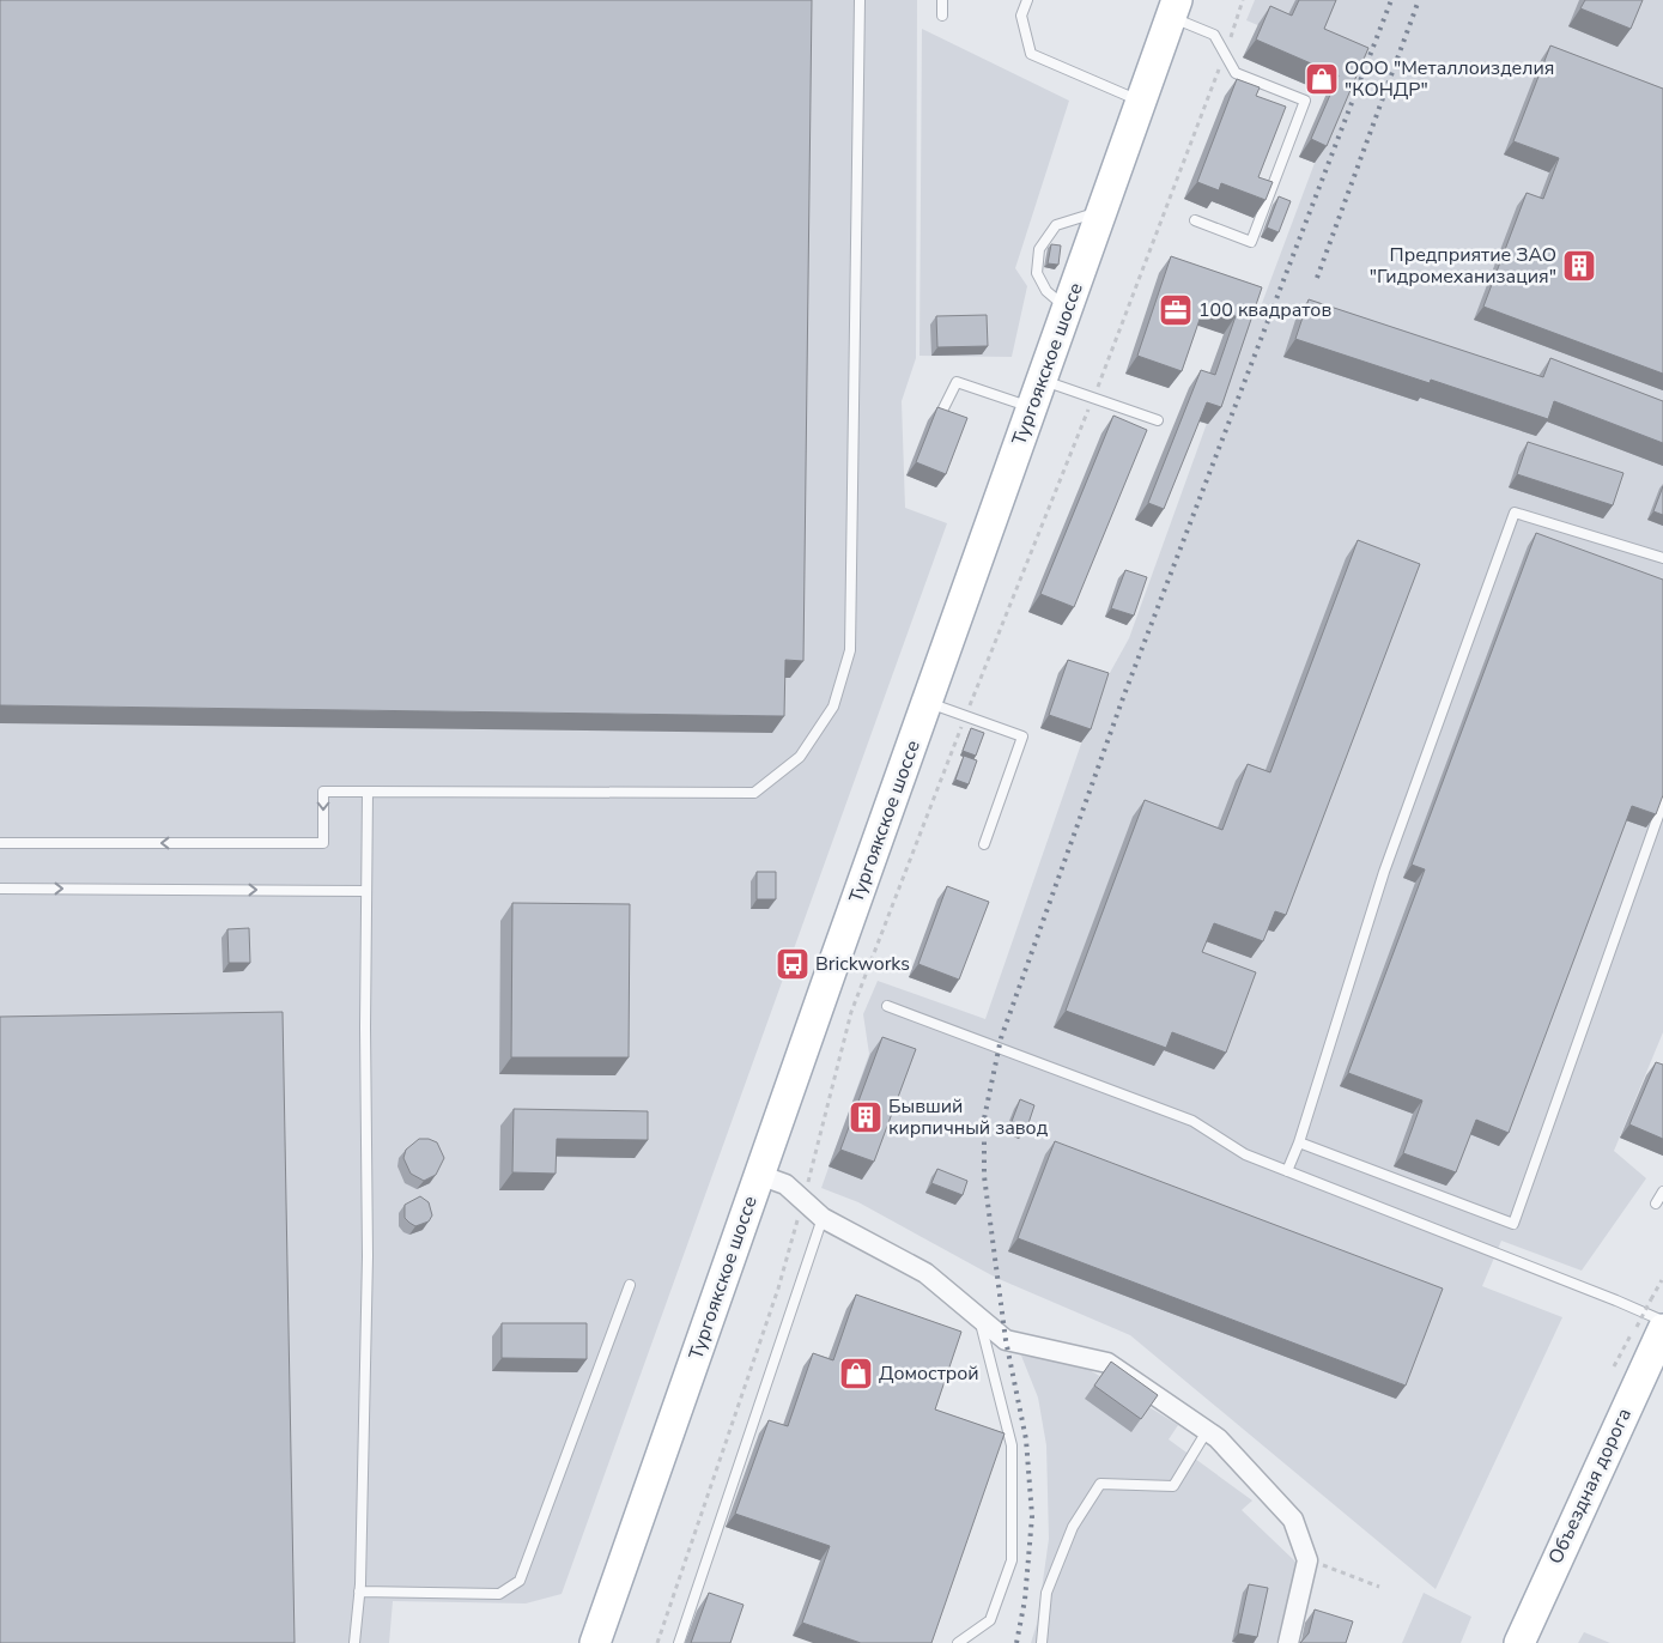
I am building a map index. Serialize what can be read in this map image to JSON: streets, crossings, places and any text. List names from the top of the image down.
{
  "streets": {
    "main road": ["Тургоякское шоссе", "Объездная дорога"]
  },
  "places": {
    "shop": ["ООО \"Металлоизделия \"КОНДР\"", "Домострой"],
    "building": ["Предприятие ЗАО \"Гидромеханизация\"", "Бывший кирпичный завод"],
    "office": ["100 квадратов"],
    "bus stop": ["Brickworks"]
  }
}
